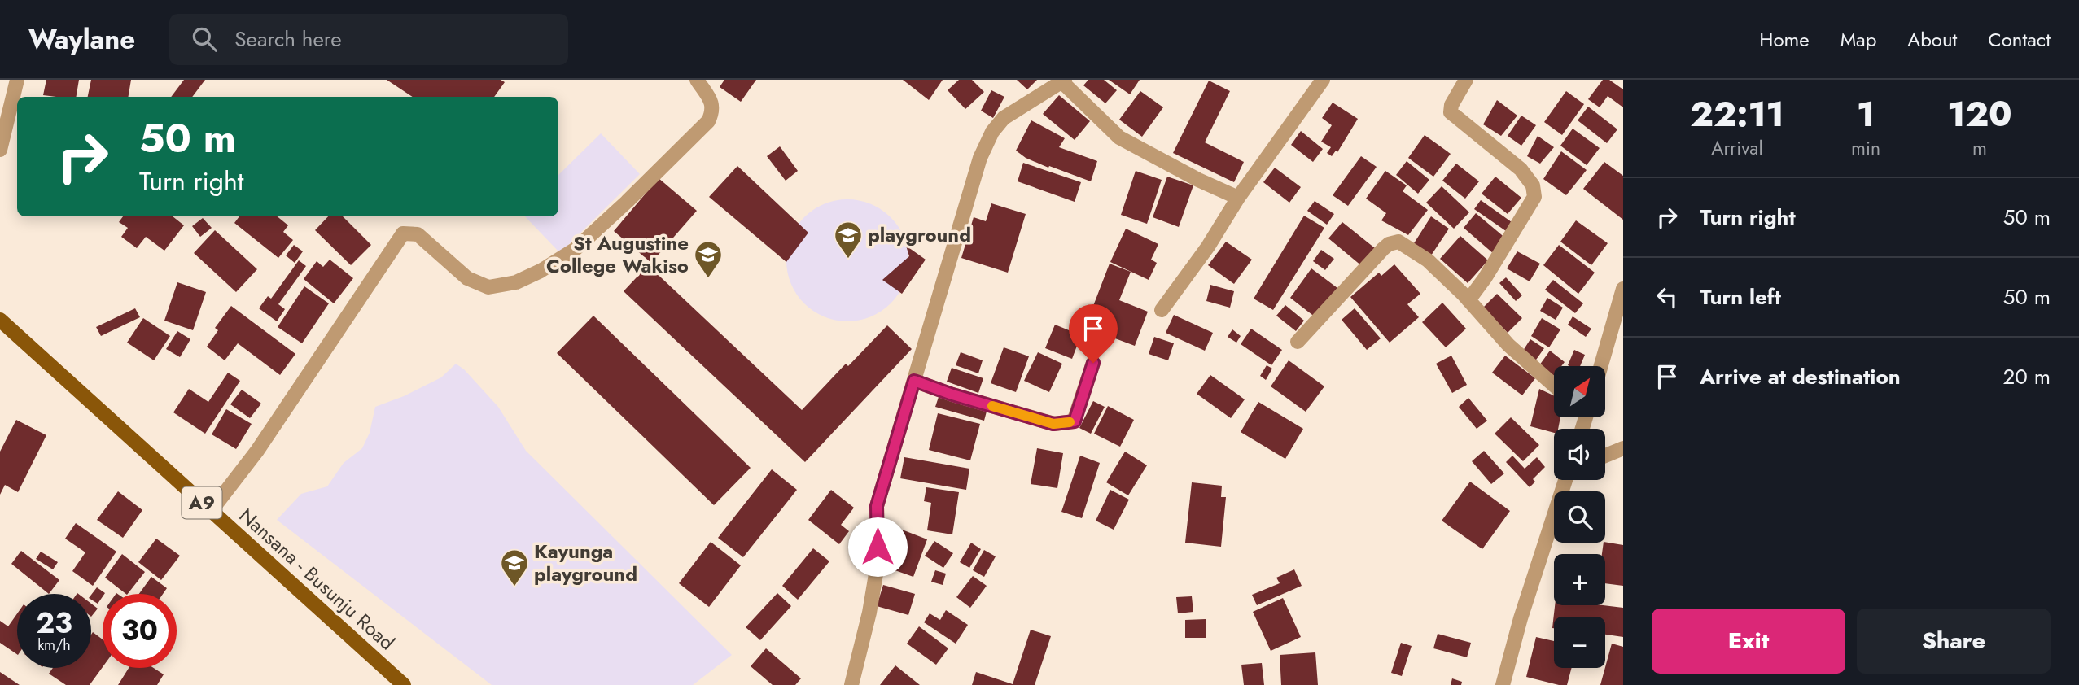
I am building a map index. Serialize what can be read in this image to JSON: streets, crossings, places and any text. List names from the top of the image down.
{
  "streets": {
    "main road": ["A9", "Nansana - Busunju Road"]
  },
  "places": {
    "school or university": ["playground", "St Augustine College Wakiso", "Kayunga playground"]
  },
  "north": "top right",
  "page": {
    "header": "Waylane",
    "search": "Search here",
    "nav": [
      "Home",
      "Map",
      "About",
      "Contact"
    ],
    "eta": [
      "22:11",
      "Arrival",
      "1",
      "min",
      "120",
      "m"
    ],
    "turn": ["50 m", "Turn right"],
    "list": [
      {
        "name": "Turn right",
        "value": "50 m"
      },
      {
        "name": "Turn left",
        "value": "50 m"
      },
      {
        "name": "Arrive at destination",
        "value": "20 m"
      }
    ],
    "map_buttons": ["+", "−"],
    "speed": "23 km/h",
    "limit": "30",
    "buttons": ["Exit", "Share"]
  }
}
